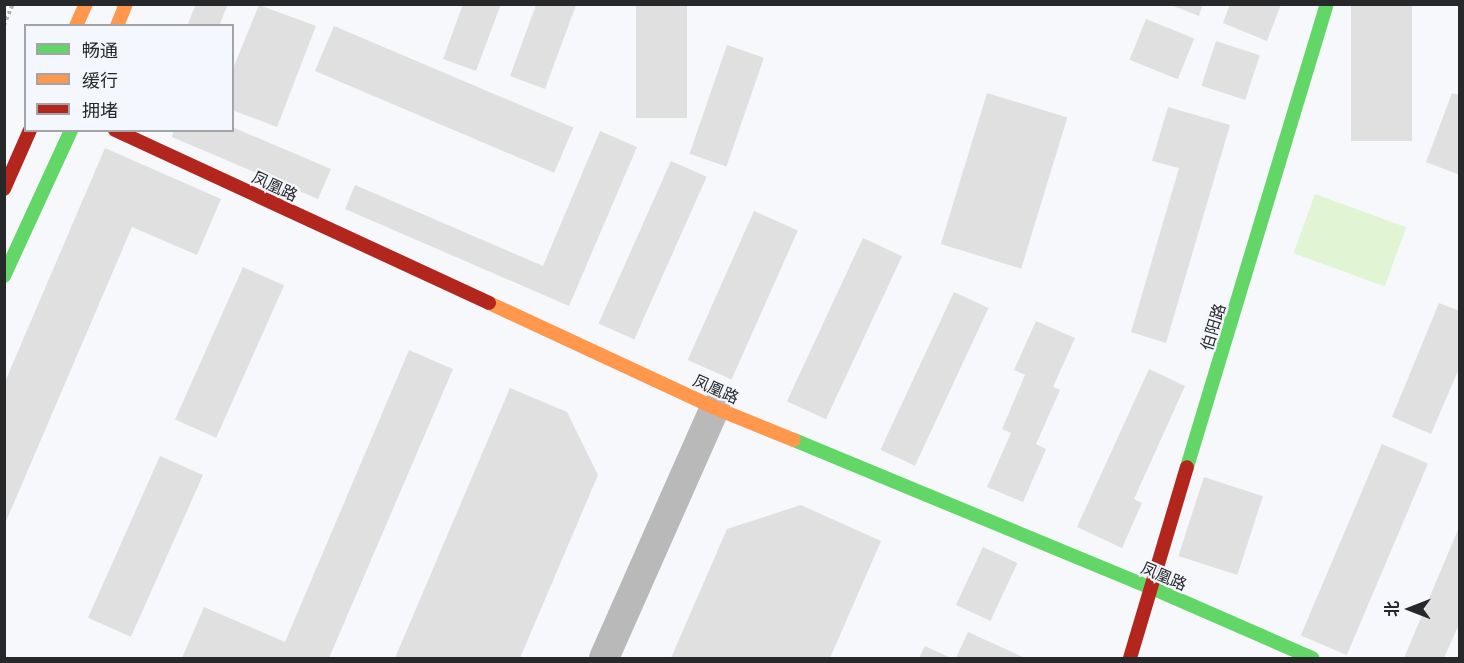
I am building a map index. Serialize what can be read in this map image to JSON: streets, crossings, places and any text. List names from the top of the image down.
{
  "streets": {
    "main road": ["凤凰路", "伯阳路"]
  },
  "crossings": [
    ["凤凰路", "伯阳路"]
  ],
  "legend": ["畅通", "缓行", "拥堵"],
  "north": "left"
}
